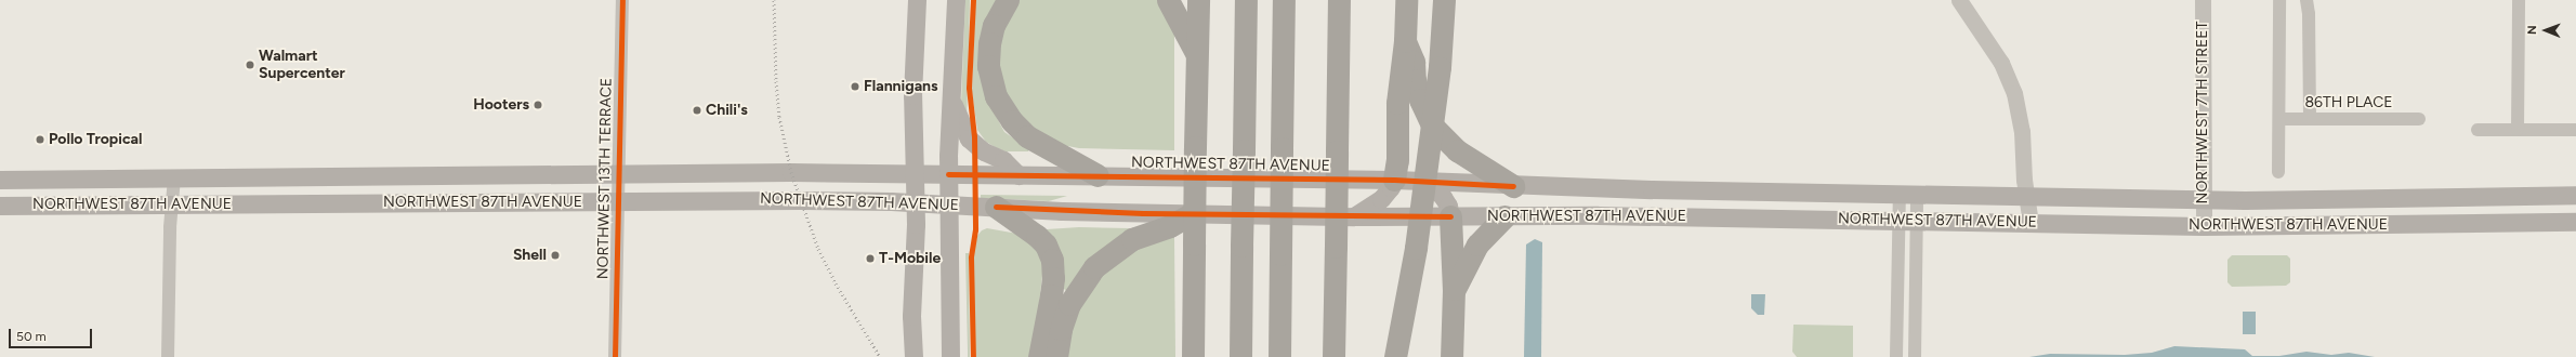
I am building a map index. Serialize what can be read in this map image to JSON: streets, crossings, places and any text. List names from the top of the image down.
{
  "streets": {
    "main road": ["NORTHWEST 87TH AVENUE"],
    "street": ["86TH PLACE", "NORTHWEST 7TH STREET", "NORTHWEST 13TH TERRACE"]
  },
  "crossings": [
    ["NORTHWEST 7TH STREET", "NORTHWEST 87TH AVENUE"],
    ["NORTHWEST 87TH AVENUE", "NORTHWEST 13TH TERRACE"]
  ],
  "places": [
    "Walmart Supercenter",
    "Flannigans",
    "Hooters",
    "Chili's",
    "Pollo Tropical",
    "Shell",
    "T-Mobile"
  ],
  "scale_bar": "50 m",
  "north": "left"
}
